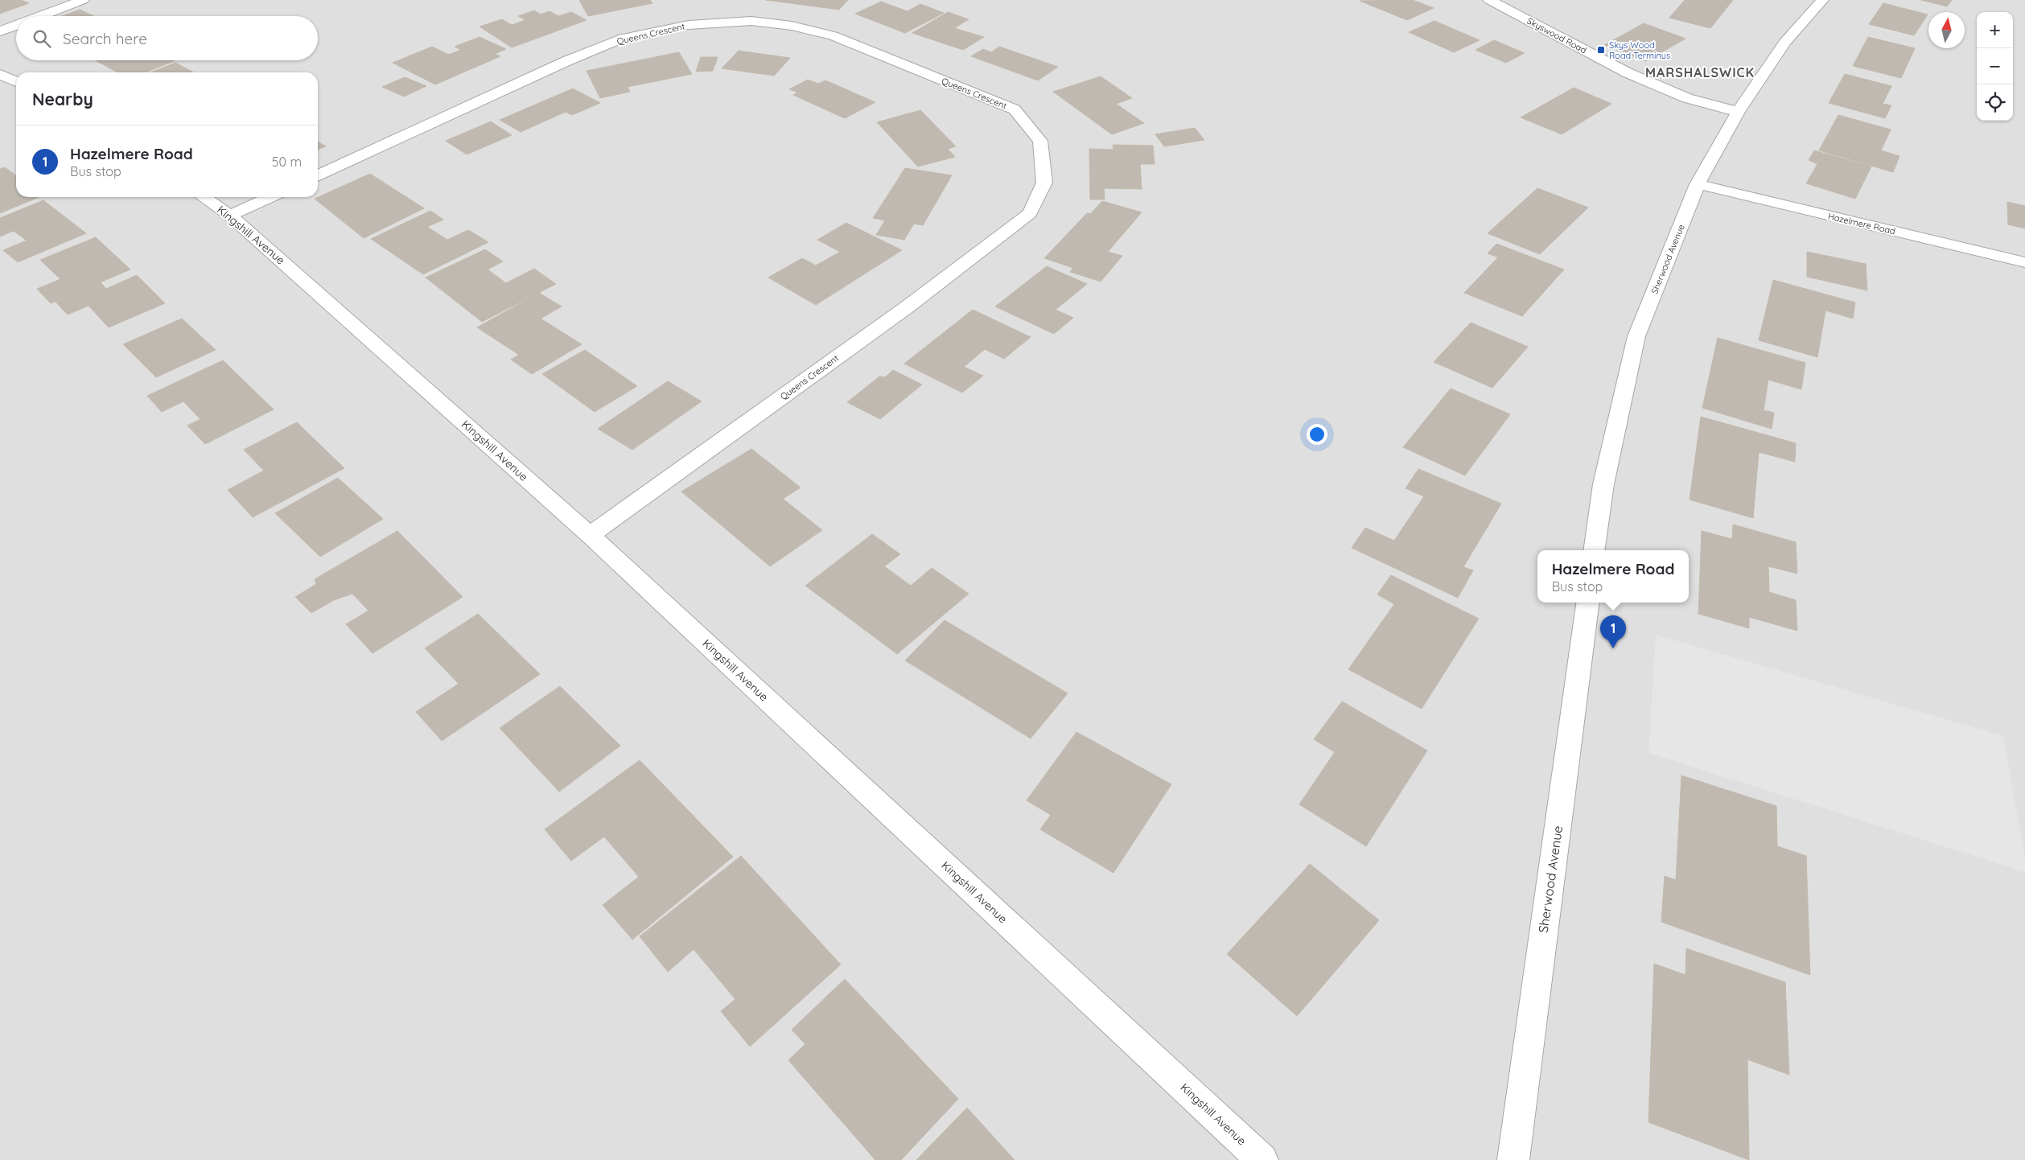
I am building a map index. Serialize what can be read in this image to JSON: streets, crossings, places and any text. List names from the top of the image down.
{
  "streets": {
    "street": [
      "Queens Crescent",
      "Skyswood Road",
      "Hazelmere Road",
      "Kingshill Avenue",
      "Sherwood Avenue"
    ]
  },
  "crossings": [
    ["Queens Crescent", "Kingshill Avenue"],
    ["Skyswood Road", "Sherwood Avenue"],
    ["Hazelmere Road", "Sherwood Avenue"]
  ],
  "districts": ["MARSHALSWICK"],
  "places": {
    "transit": ["Skys Wood Road Terminus"]
  },
  "north": "top",
  "page": {
    "map_buttons": ["+", "−"],
    "search": "Search here",
    "heading": "Nearby",
    "list": [
      {
        "mark": "1",
        "name": "Hazelmere Road",
        "note": "Bus stop",
        "value": "50 m"
      }
    ],
    "popup": ["Hazelmere Road", "Bus stop"],
    "pins": "1"
  }
}
